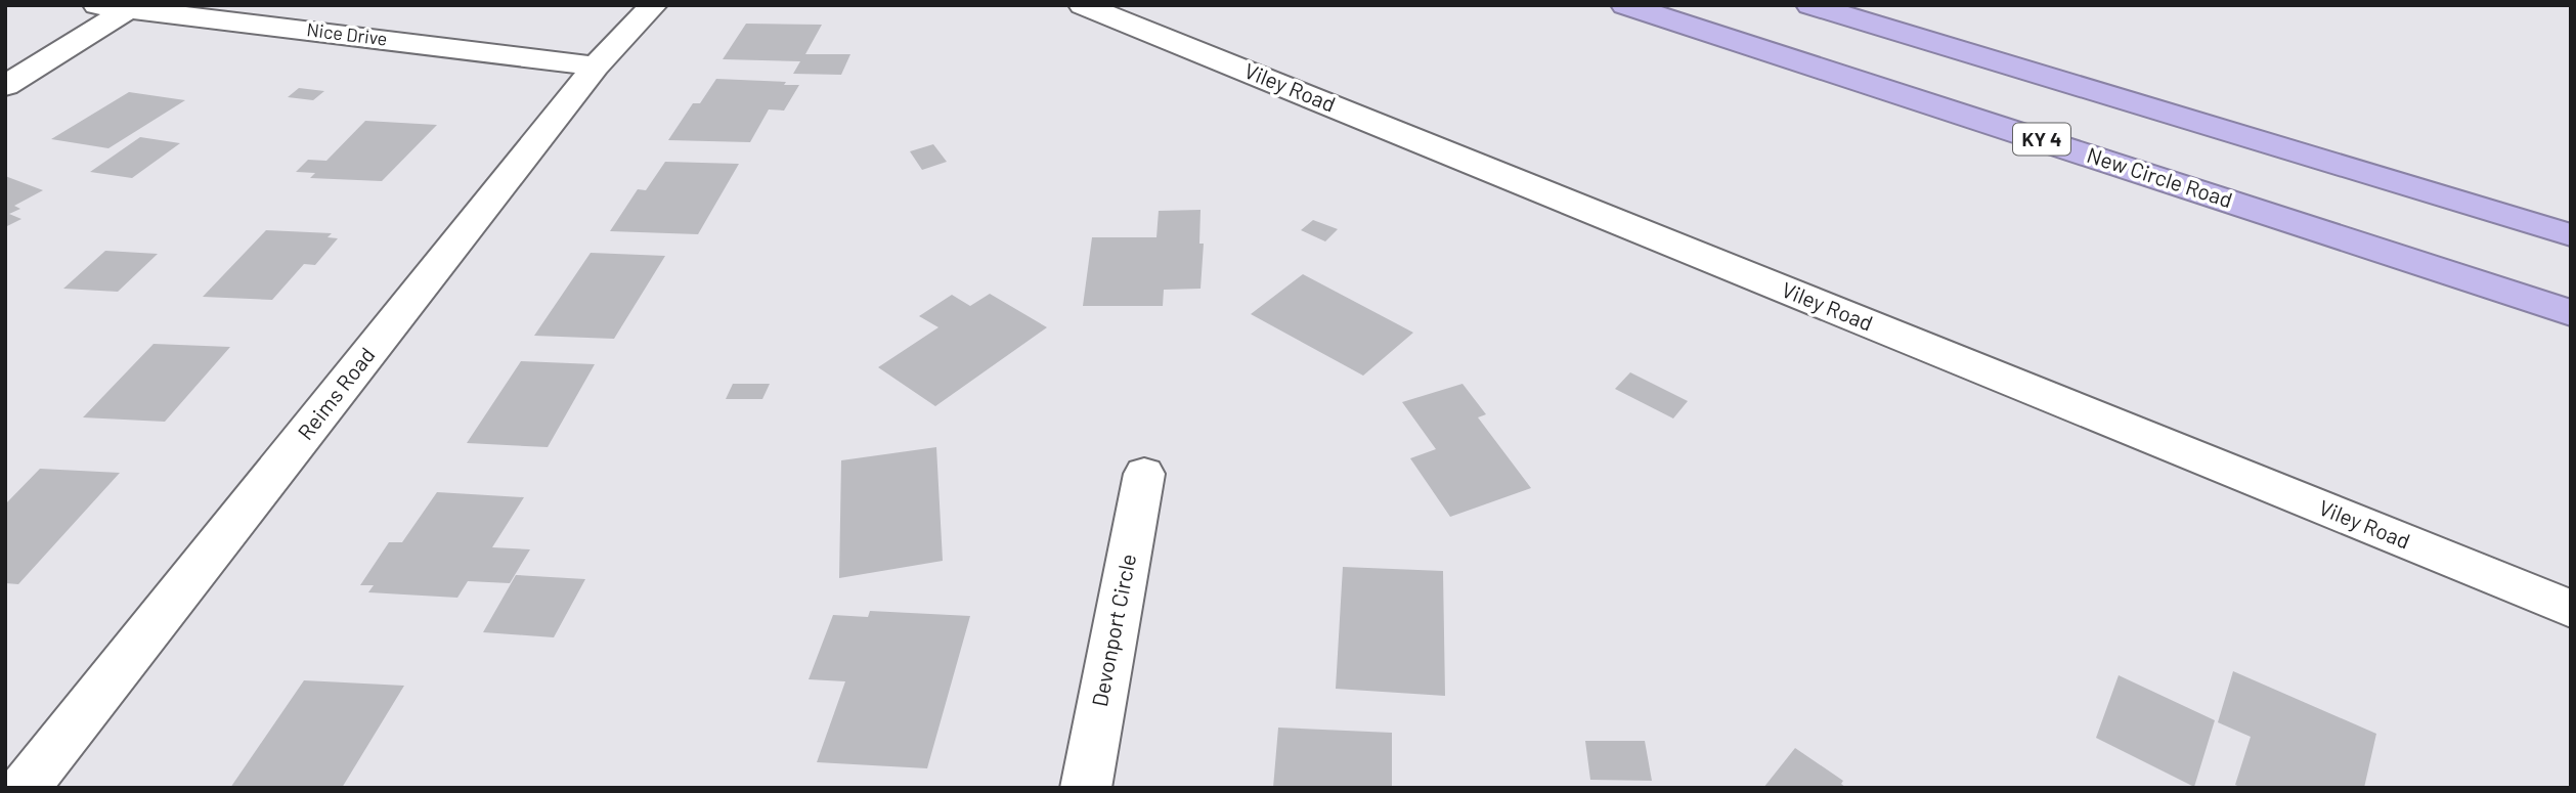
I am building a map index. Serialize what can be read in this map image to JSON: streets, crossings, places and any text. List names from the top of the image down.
{
  "streets": {
    "highway": ["KY 4", "New Circle Road"],
    "street": [
      "Nice Drive",
      "Viley Road",
      "Reims Road",
      "Devonport Circle"
    ]
  },
  "crossings": [
    ["Nice Drive", "Reims Road"]
  ]
}
